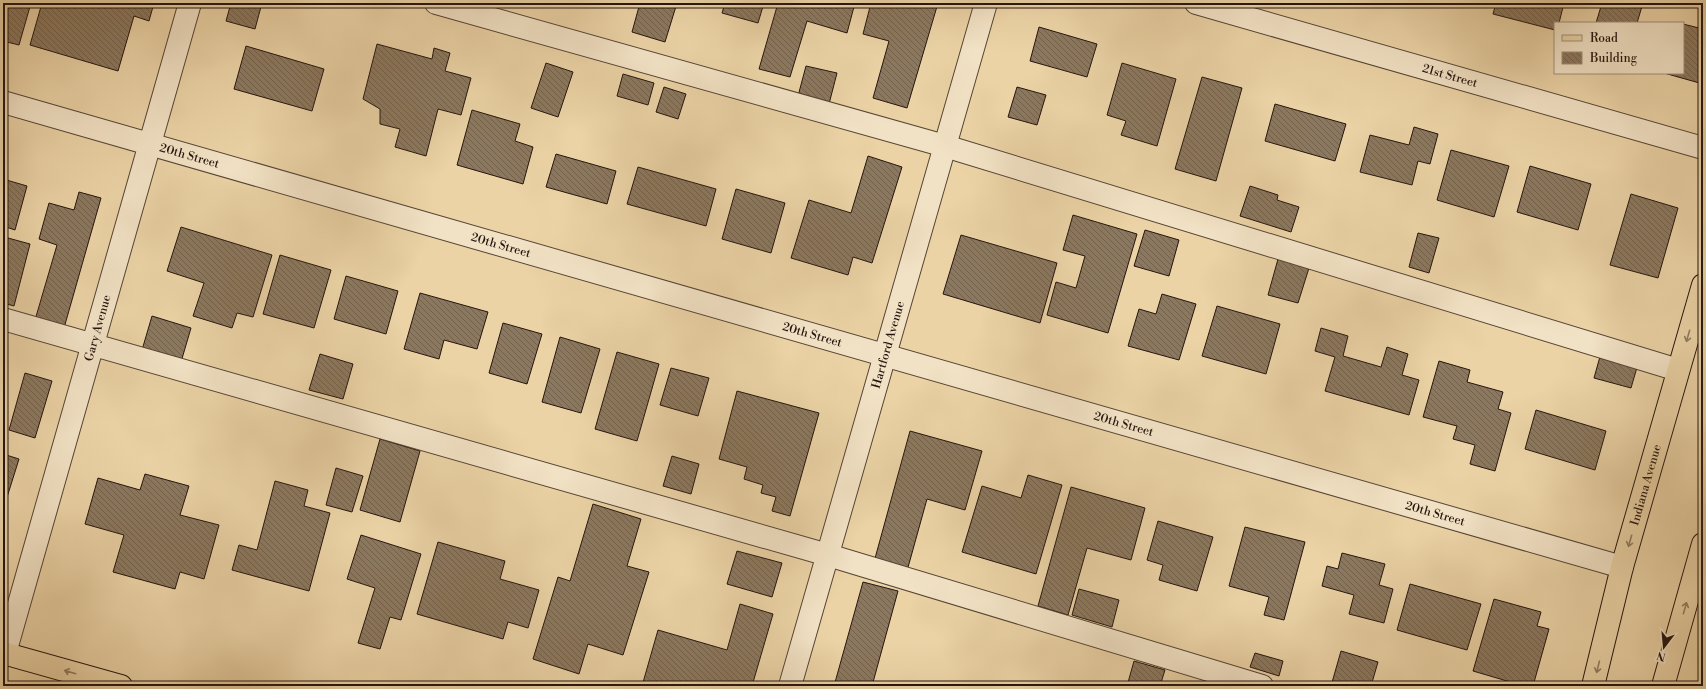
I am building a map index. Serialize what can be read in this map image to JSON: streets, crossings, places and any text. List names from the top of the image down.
{
  "streets": {
    "main road": ["Indiana Avenue"],
    "street": [
      "21st Street",
      "20th Street",
      "Gary Avenue",
      "Hartford Avenue"
    ]
  },
  "crossings": [
    ["20th Street", "Gary Avenue"],
    ["20th Street", "Hartford Avenue"],
    ["20th Street", "Indiana Avenue"]
  ],
  "legend": ["Road", "Building"],
  "north": "bottom"
}
